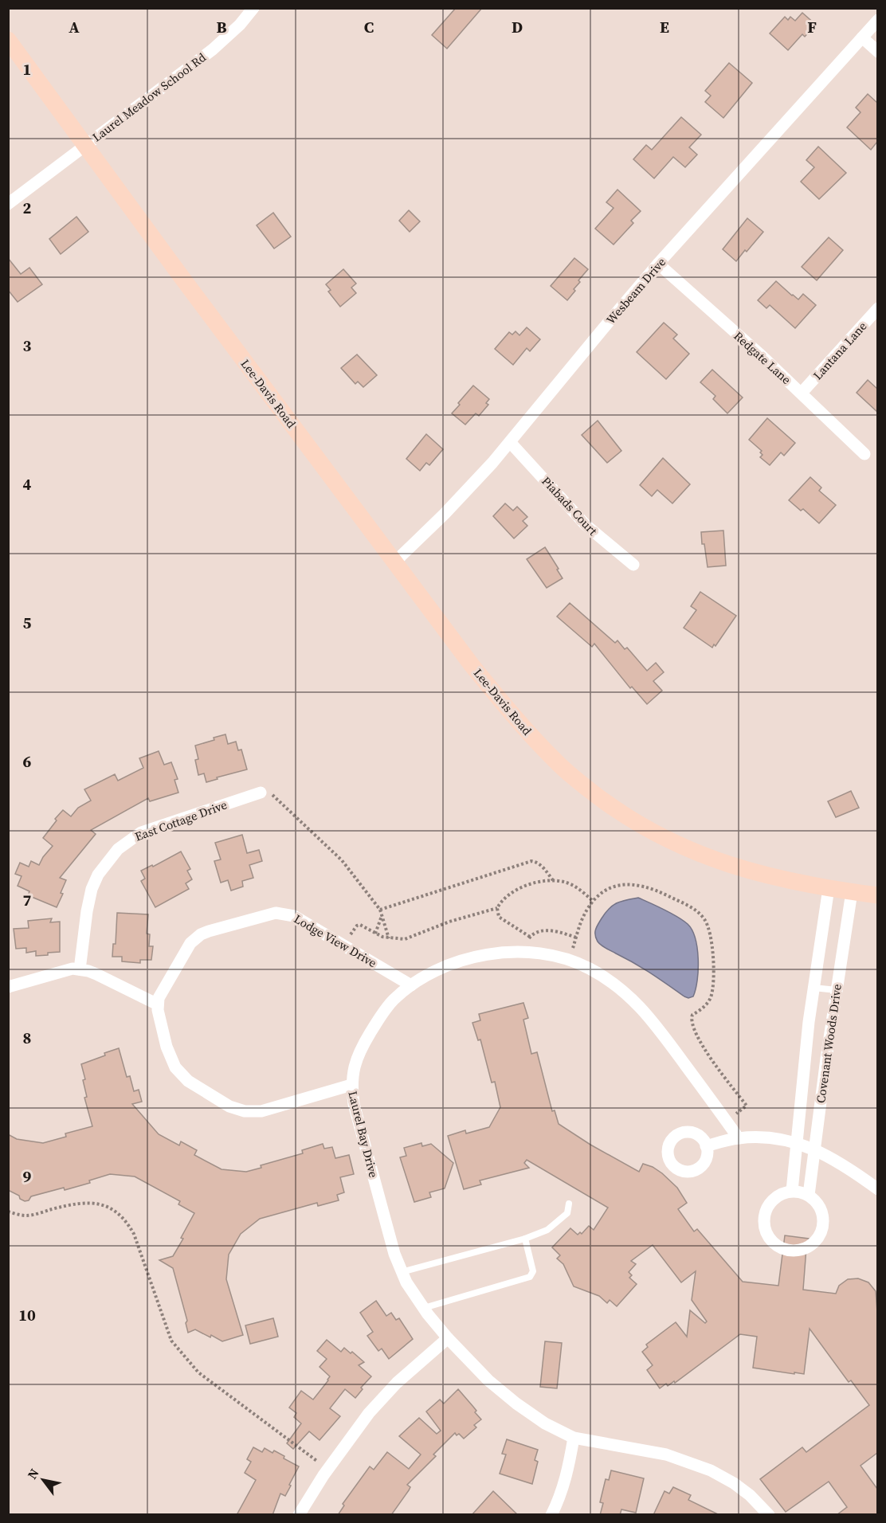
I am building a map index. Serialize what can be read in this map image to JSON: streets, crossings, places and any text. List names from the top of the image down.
{
  "streets": {
    "main road": ["Lee-Davis Road"],
    "street": [
      "Laurel Meadow School Rd",
      "Wesbeam Drive",
      "Lantana Lane",
      "Redgate Lane",
      "Piabads Court",
      "East Cottage Drive",
      "Lodge View Drive",
      "Covenant Woods Drive",
      "Laurel Bay Drive"
    ]
  },
  "crossings": [
    ["Laurel Meadow School Rd", "Lee-Davis Road"],
    ["Wesbeam Drive", "Redgate Lane"],
    ["Wesbeam Drive", "Lee-Davis Road"],
    ["Wesbeam Drive", "Piabads Court"],
    ["Lantana Lane", "Redgate Lane"],
    ["Lee-Davis Road", "Covenant Woods Drive"],
    ["Lodge View Drive", "Laurel Bay Drive"]
  ],
  "north": "top left",
  "grid": {
    "columns": [
      "A",
      "B",
      "C",
      "D",
      "E",
      "F"
    ],
    "rows": [
      "1",
      "2",
      "3",
      "4",
      "5",
      "6",
      "7",
      "8",
      "9",
      "10"
    ]
  }
}
